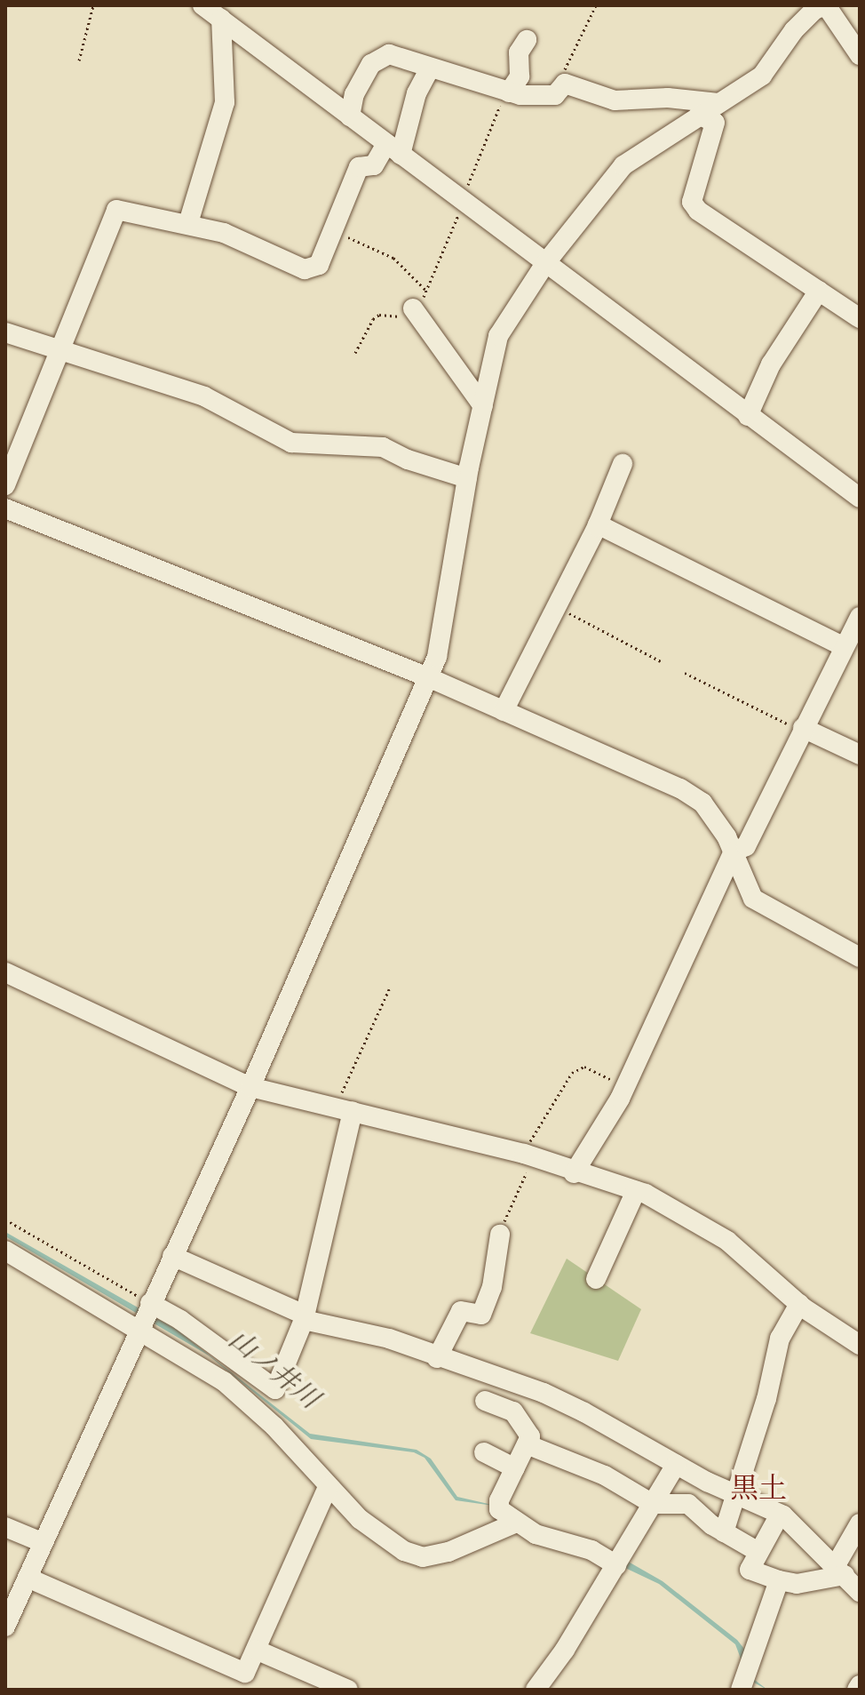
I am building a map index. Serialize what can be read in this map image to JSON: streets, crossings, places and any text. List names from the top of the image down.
{
  "districts": ["黒土"],
  "water": ["山ノ井川"]
}
